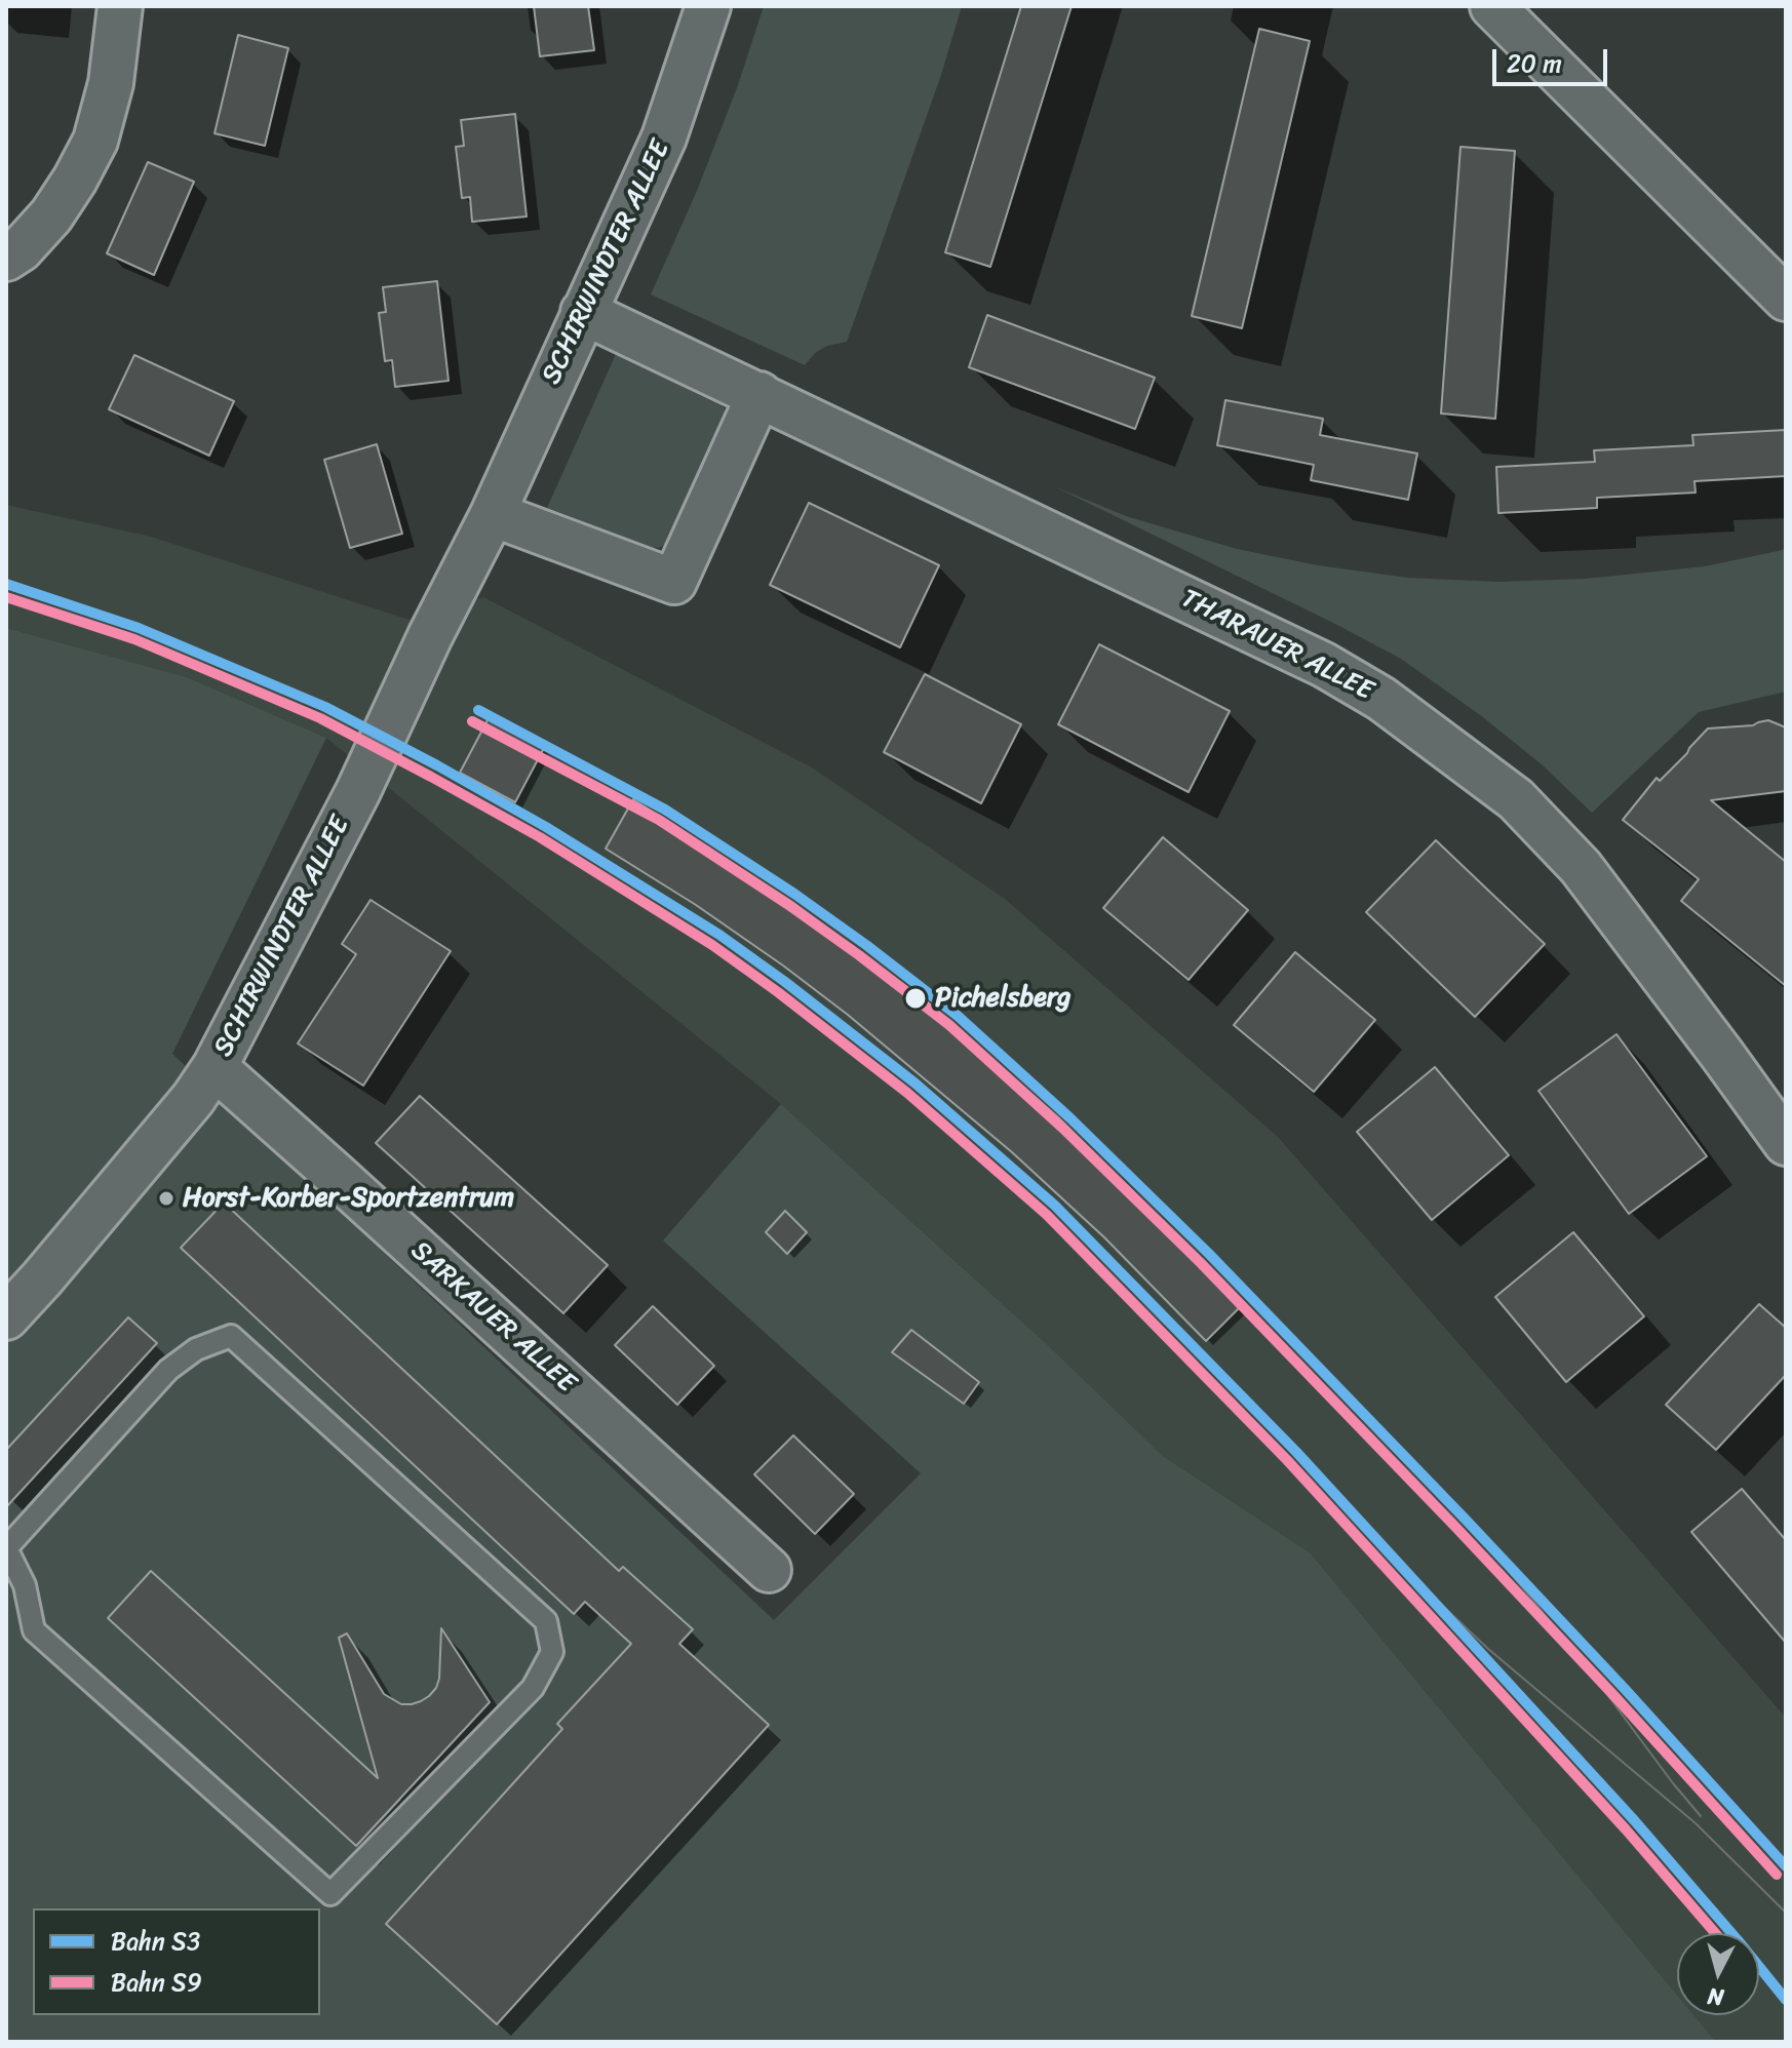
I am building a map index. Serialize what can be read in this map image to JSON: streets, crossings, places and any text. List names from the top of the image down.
{
  "streets": {
    "street": ["SCHIRWINDTER ALLEE", "THARAUER ALLEE", "SARKAUER ALLEE"]
  },
  "crossings": [
    ["SCHIRWINDTER ALLEE", "THARAUER ALLEE"],
    ["SCHIRWINDTER ALLEE", "SARKAUER ALLEE"]
  ],
  "places": ["Pichelsberg", "Horst-Korber-Sportzentrum"],
  "lines": ["rail line S3", "rail line S9"],
  "legend": ["Bahn S3", "Bahn S9"],
  "scale_bar": "20 m",
  "north": "bottom"
}
